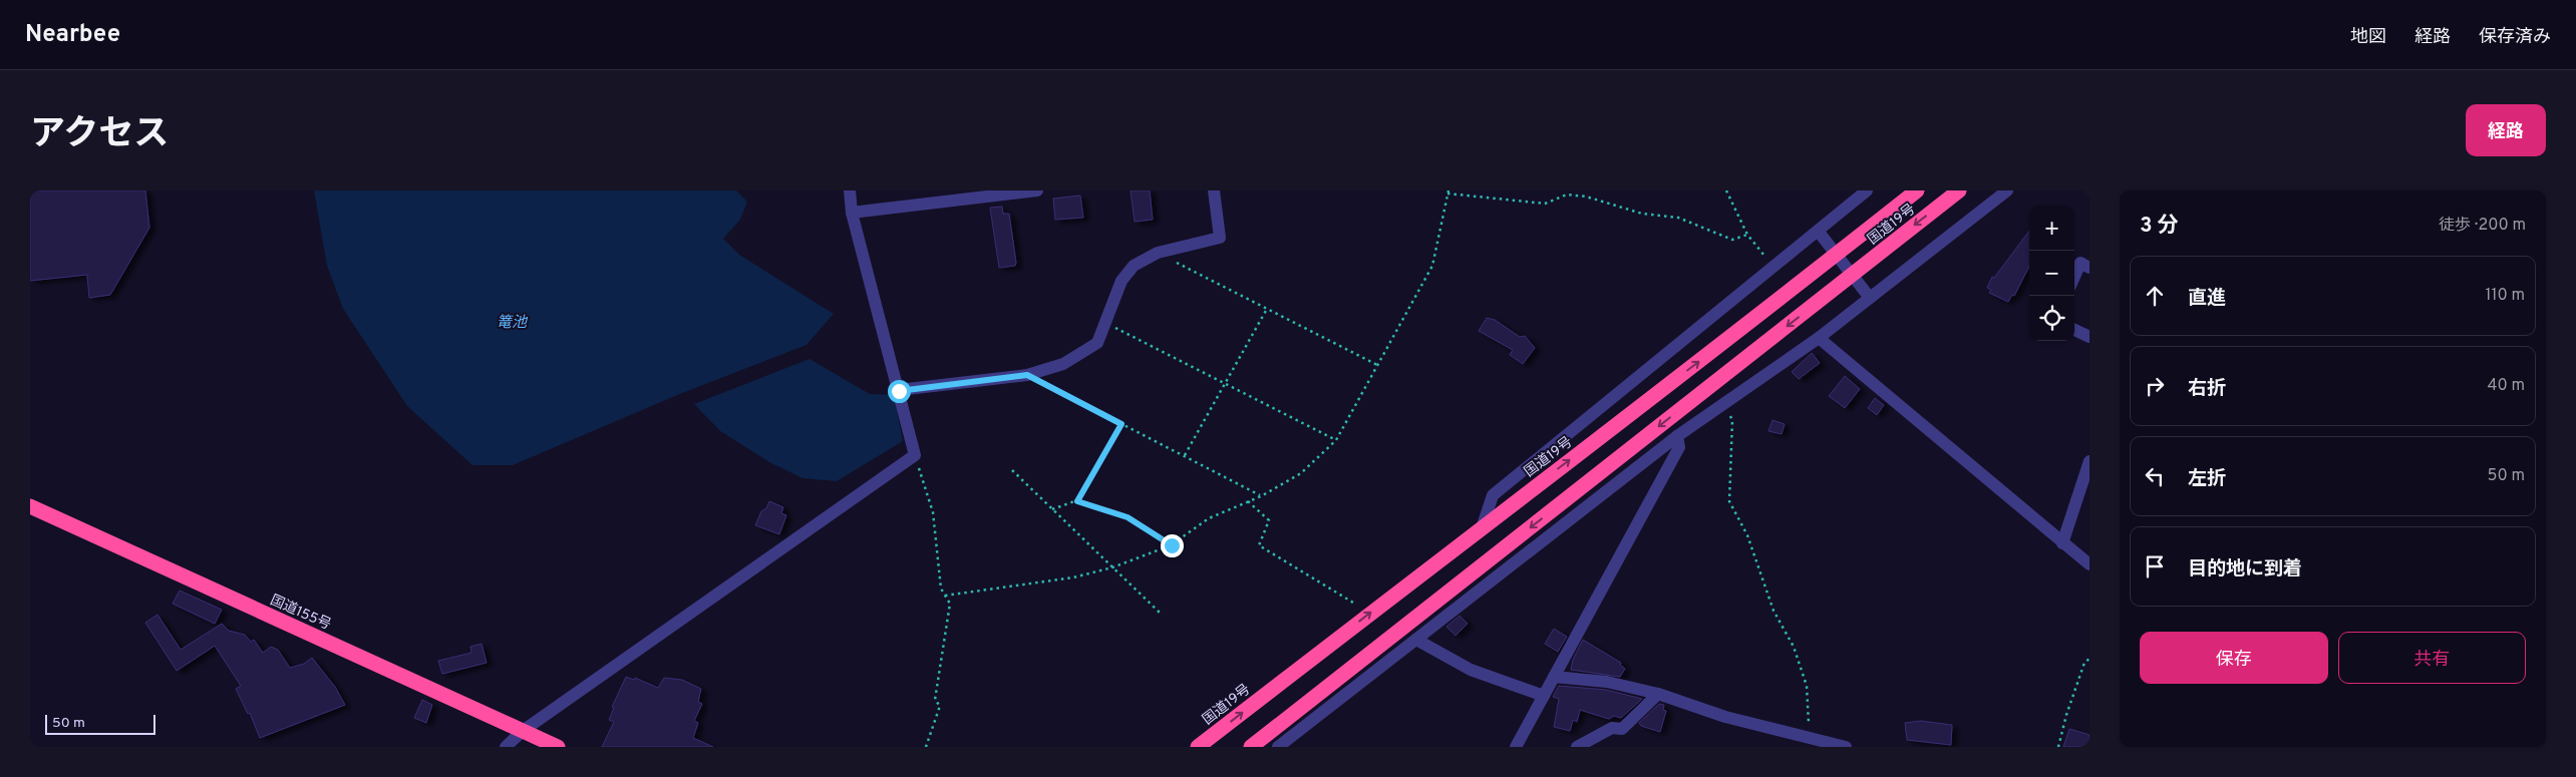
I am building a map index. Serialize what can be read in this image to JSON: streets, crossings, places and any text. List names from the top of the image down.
{
  "streets": {
    "highway": ["国道19号", "国道155号"]
  },
  "water": ["篭池"],
  "scale_bar": "50 m",
  "page": {
    "header": "Nearbee",
    "nav": ["地図", "経路", "保存済み"],
    "title": "アクセス",
    "buttons": [
      "経路",
      ["保存", "共有"]
    ],
    "heading": ["3 分", "徒歩 · 200 m"],
    "map_buttons": ["+", "−"],
    "list": [
      ["直進", "110 m"],
      ["右折", "40 m"],
      ["左折", "50 m"],
      "目的地に到着"
    ],
    "scale": "50 m"
  }
}
